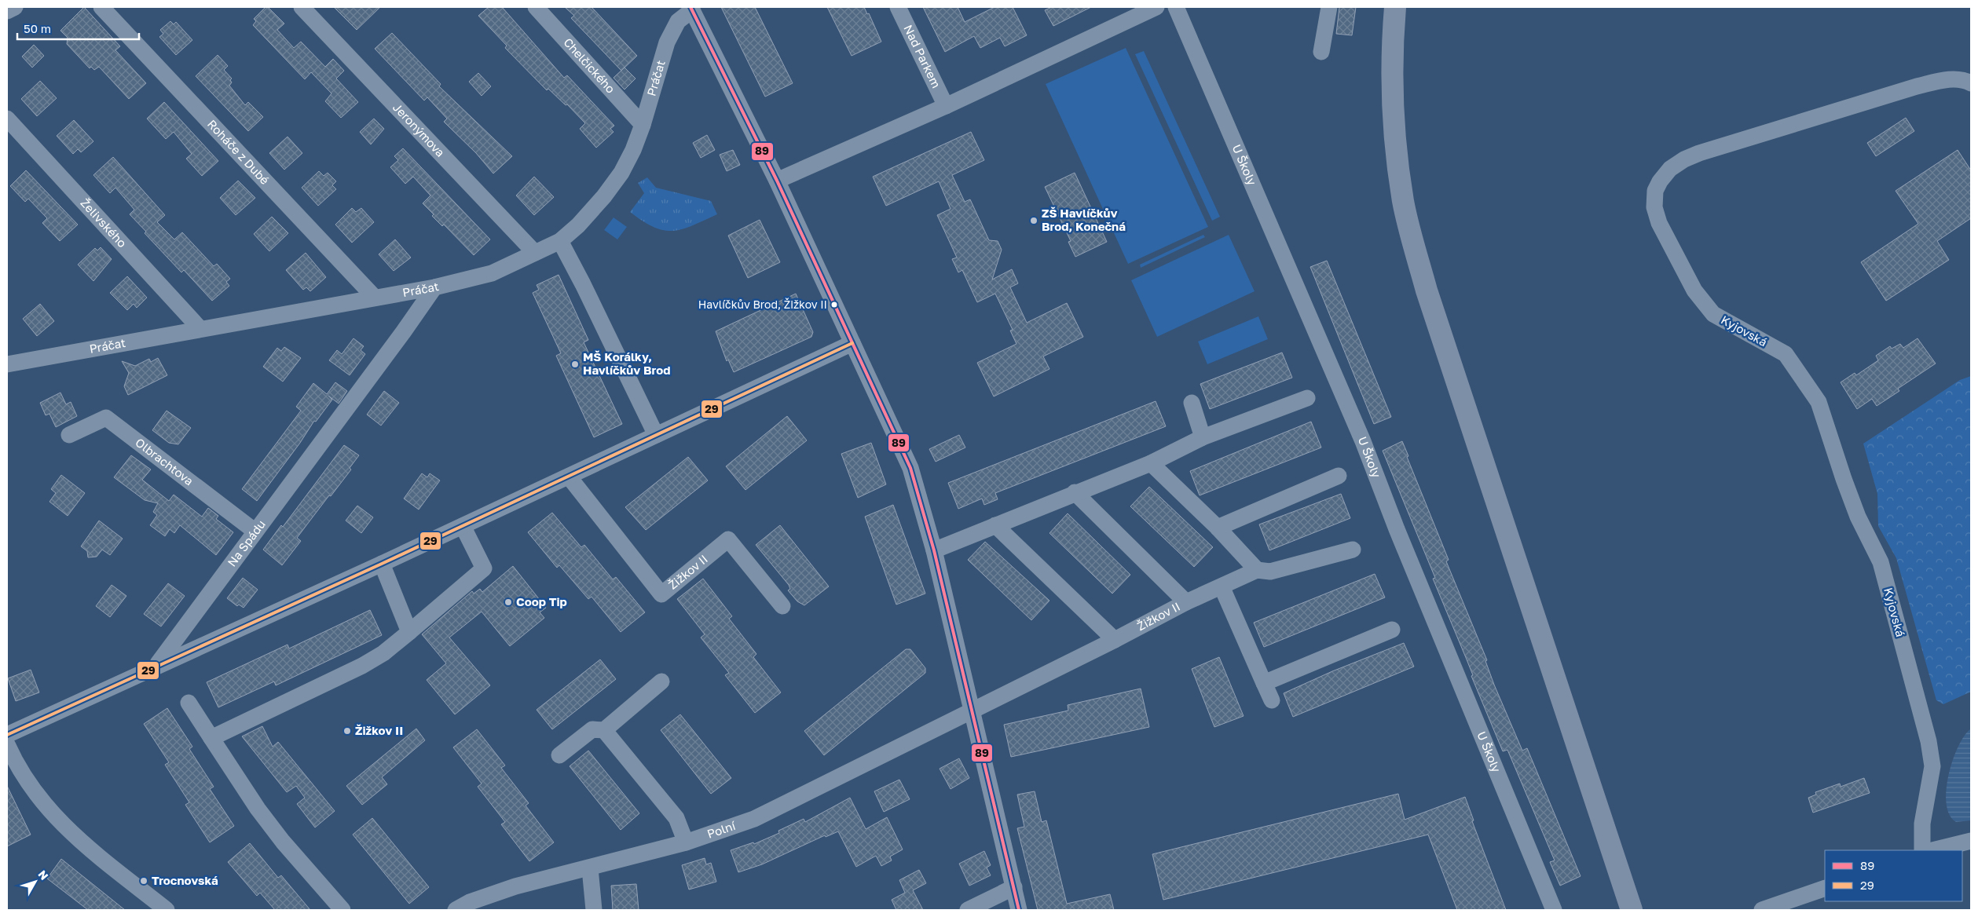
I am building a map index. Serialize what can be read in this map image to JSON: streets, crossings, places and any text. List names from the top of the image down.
{
  "streets": {
    "street": [
      "Nad Parkem",
      "Chelčického",
      "Práčat",
      "Jeronýmova",
      "Roháče z Dubé",
      "U Školy",
      "Želivského",
      "Kyjovská",
      "Olbrachtova",
      "Na Spádu",
      "Žižkov II",
      "Polní"
    ]
  },
  "crossings": [
    ["Chelčického", "Práčat"],
    ["Práčat", "Jeronýmova"],
    ["Práčat", "Roháče z Dubé"],
    ["Práčat", "Želivského"],
    ["Práčat", "Na Spádu"],
    ["Olbrachtova", "Na Spádu"],
    ["Žižkov II", "Polní"]
  ],
  "places": [
    "ZŠ Havlíčkův Brod, Konečná",
    "Havlíčkův Brod, Žižkov II",
    "MŠ Korálky, Havlíčkův Brod",
    "Coop Tip",
    "Žižkov II",
    "Trocnovská"
  ],
  "lines": ["transit line 89", "transit line 29"],
  "legend": ["89", "29"],
  "scale_bar": "50 m",
  "north": "top right"
}
